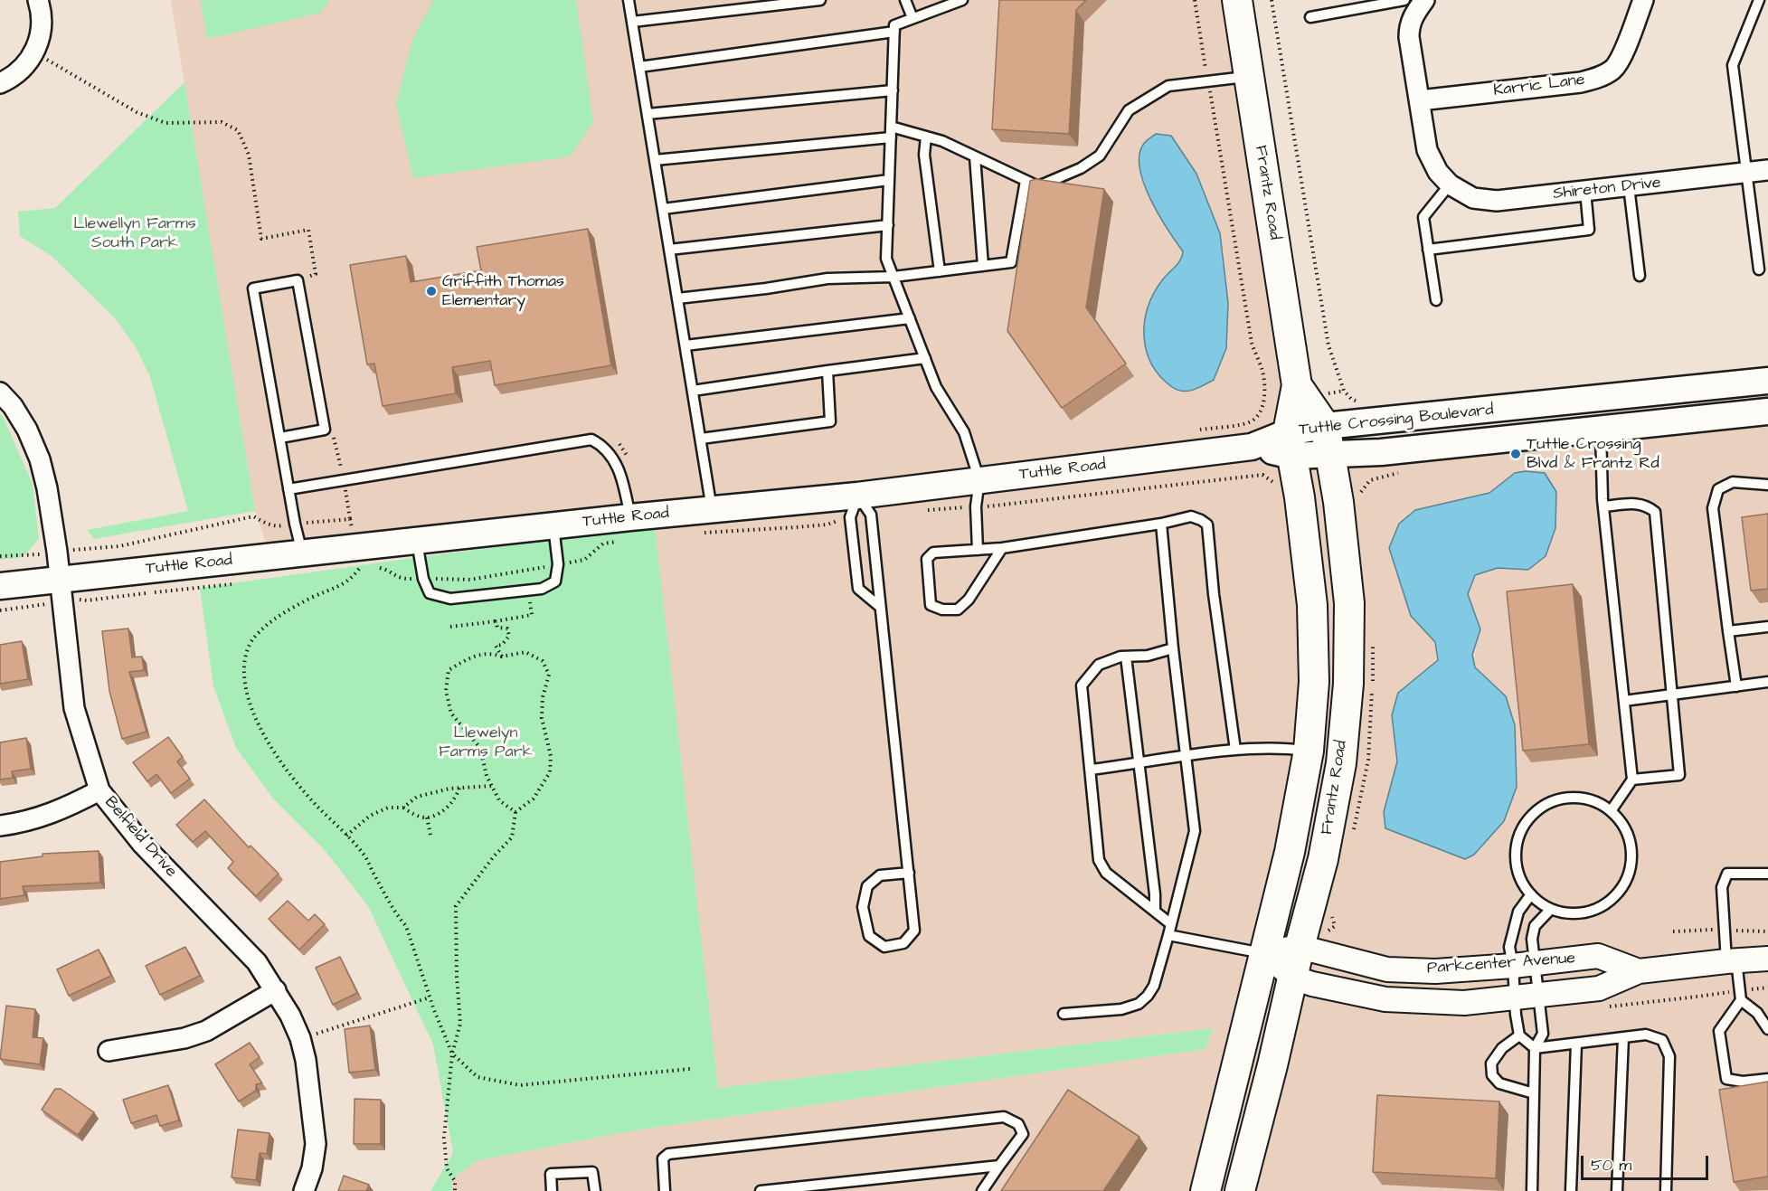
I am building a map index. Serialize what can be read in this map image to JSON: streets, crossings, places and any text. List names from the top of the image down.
{
  "streets": {
    "main road": ["Frantz Road", "Tuttle Crossing Boulevard", "Tuttle Road"],
    "street": [
      "Karric Lane",
      "Shireton Drive",
      "Belfield Drive",
      "Parkcenter Avenue"
    ]
  },
  "crossings": [
    ["Frantz Road", "Tuttle Crossing Boulevard"],
    ["Frantz Road", "Parkcenter Avenue"],
    ["Tuttle Crossing Boulevard", "Tuttle Road"],
    ["Tuttle Road", "Belfield Drive"]
  ],
  "parks": ["Llewellyn Farms South Park", "Llewelyn Farms Park"],
  "places": ["Griffith Thomas Elementary", "Tuttle Crossing Blvd & Frantz Rd"],
  "scale_bar": "50 m"
}
